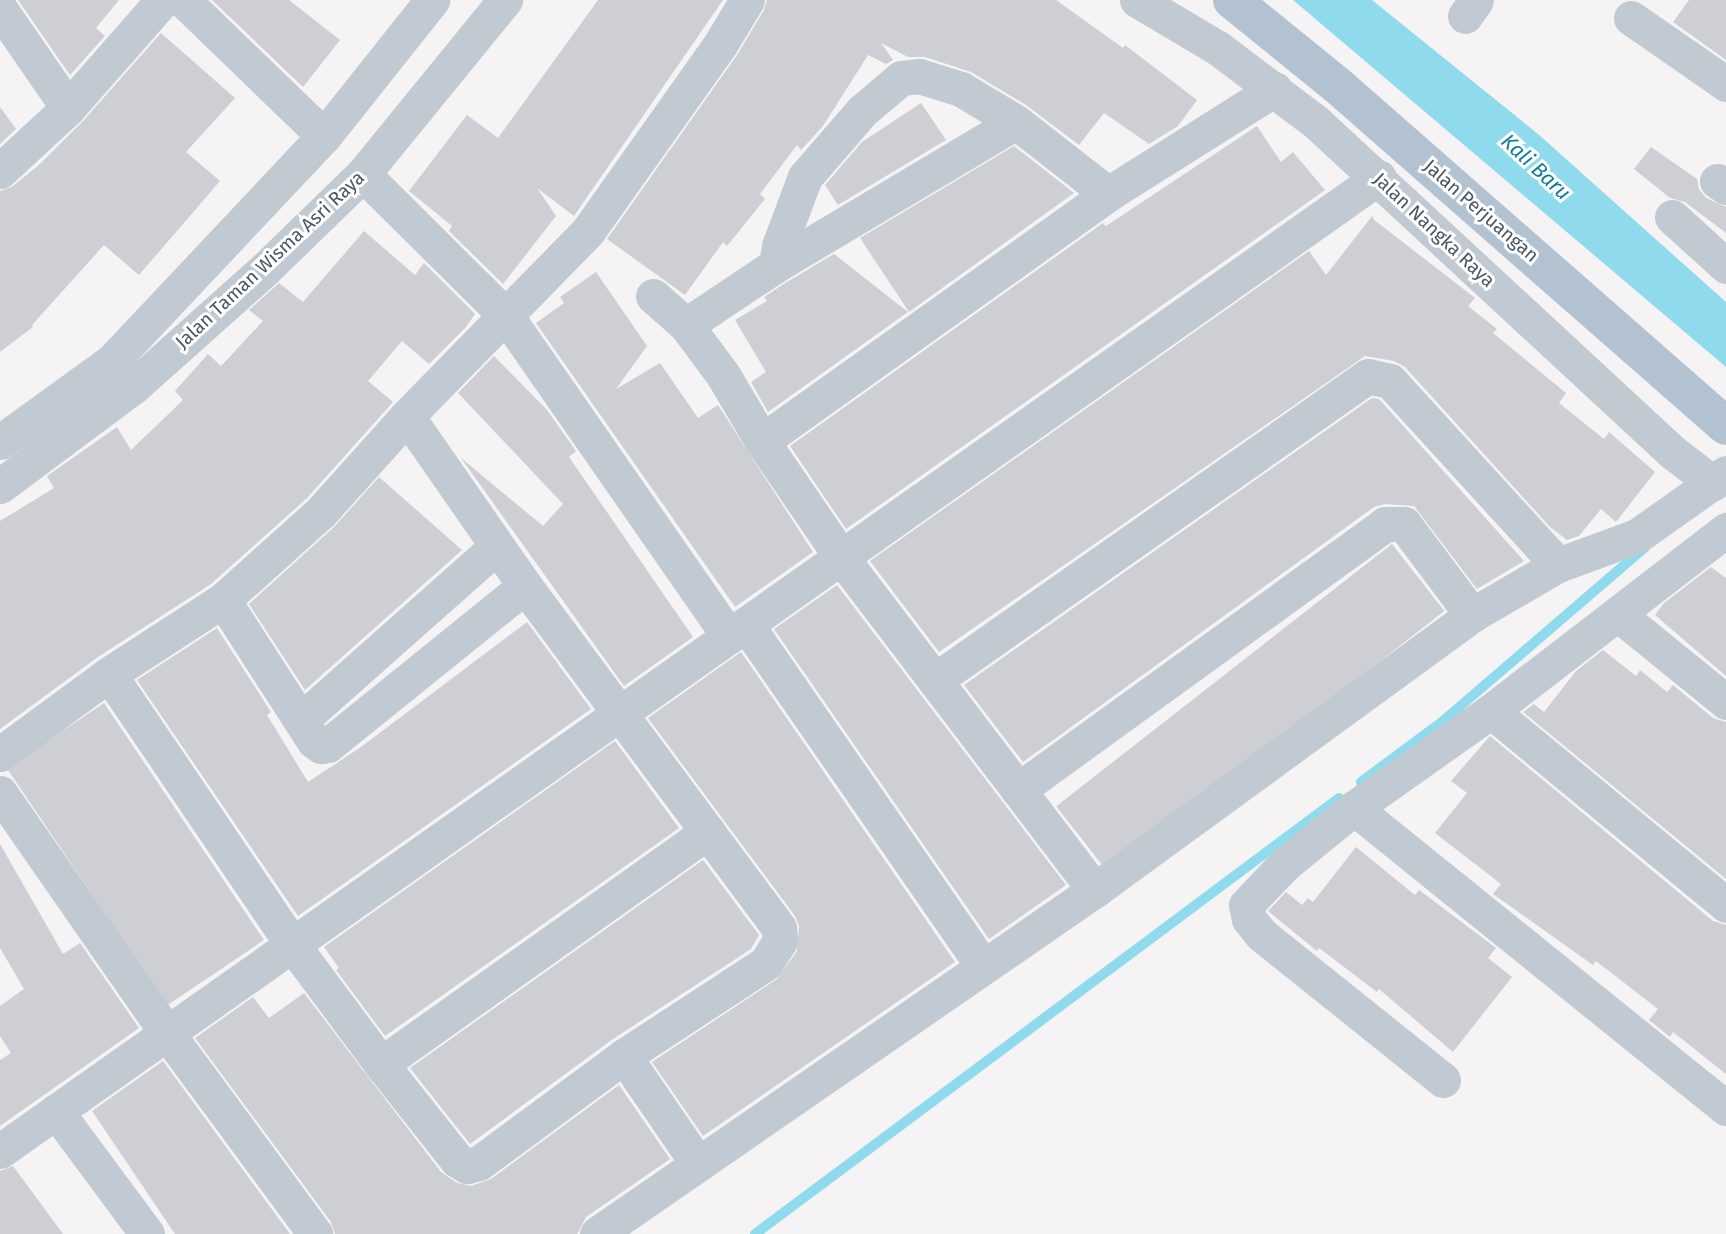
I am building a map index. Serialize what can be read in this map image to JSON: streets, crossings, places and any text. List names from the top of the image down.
{
  "streets": {
    "main road": ["Jalan Perjuangan"],
    "street": ["Jalan Nangka Raya", "Jalan Taman Wisma Asri Raya"]
  },
  "water": ["Kali Baru"]
}
